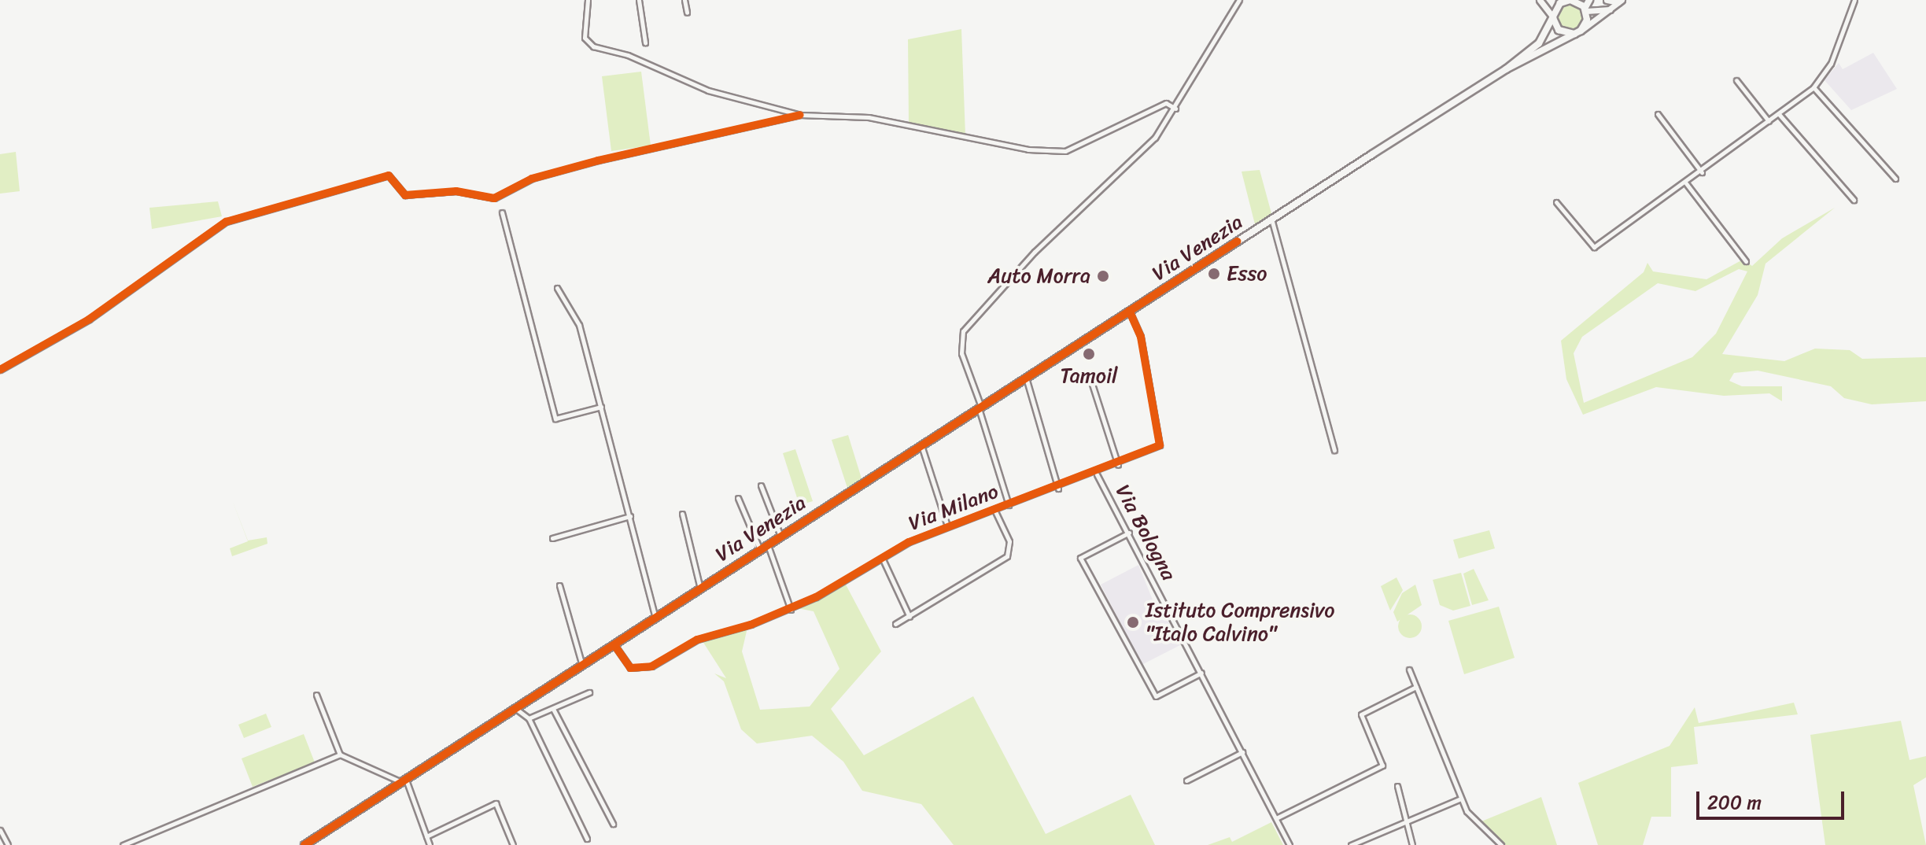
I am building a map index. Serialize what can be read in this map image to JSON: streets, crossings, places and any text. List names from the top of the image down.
{
  "streets": {
    "main road": ["Via Venezia"],
    "street": ["Via Milano", "Via Bologna"]
  },
  "crossings": [
    ["Via Venezia", "Via Milano"],
    ["Via Milano", "Via Bologna"]
  ],
  "places": [
    "Esso",
    "Auto Morra",
    "Tamoil",
    "Istituto Comprensivo \"Italo Calvino\""
  ],
  "scale_bar": "200 m"
}
